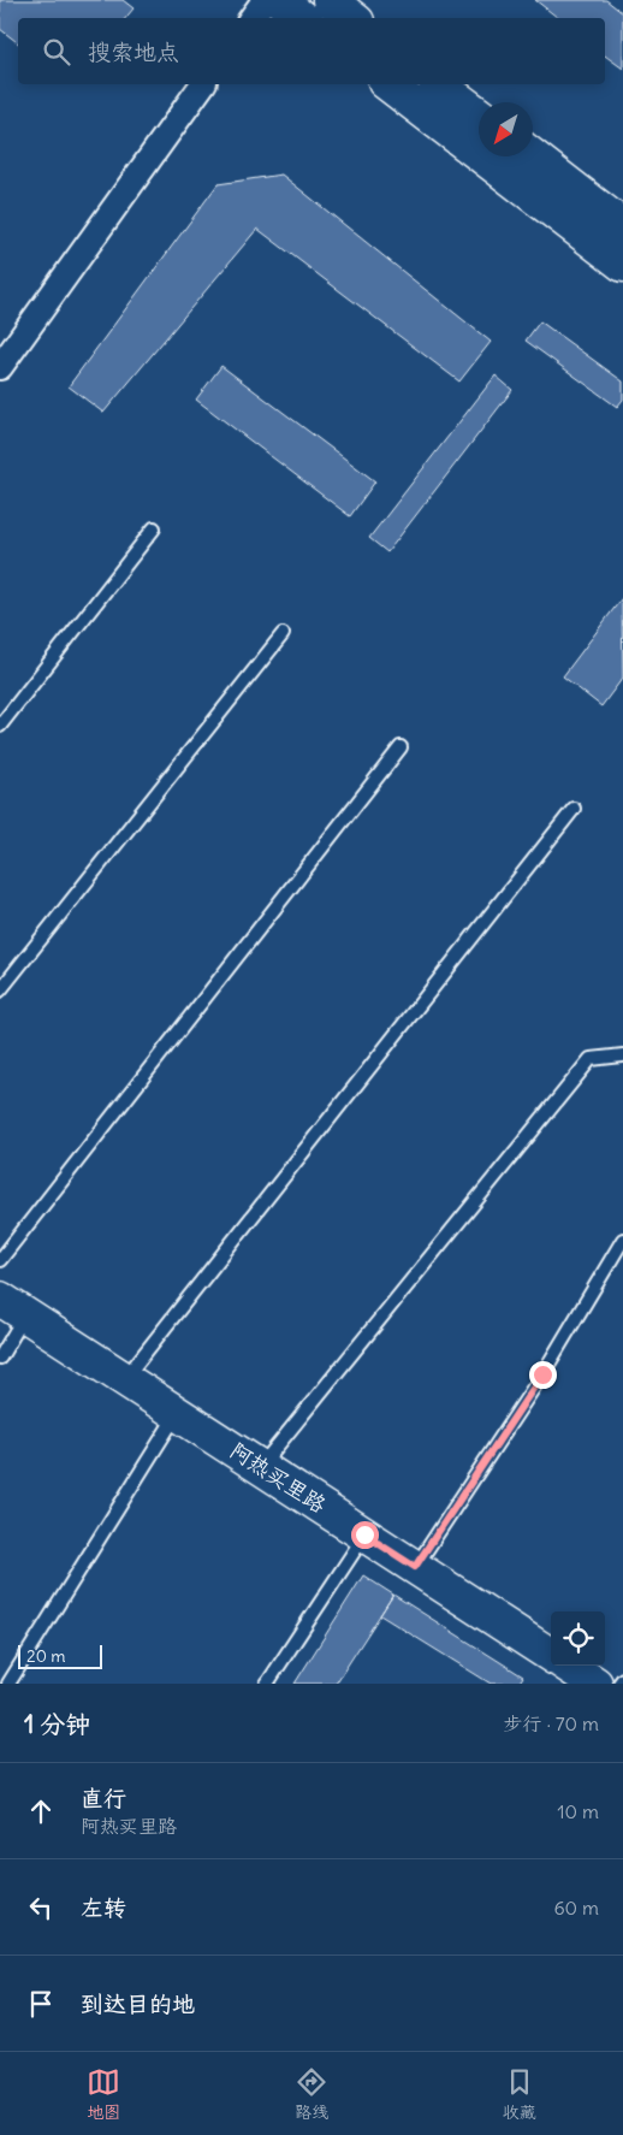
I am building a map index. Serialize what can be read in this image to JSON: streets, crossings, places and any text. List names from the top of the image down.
{
  "streets": {
    "street": ["阿热买里路"]
  },
  "scale_bar": "20 m",
  "north": "bottom left",
  "page": {
    "search": "搜索地点",
    "scale": "20 m",
    "heading": ["1 分钟", "步行 · 70 m"],
    "list": [
      ["直行", "阿热买里路", "10 m"],
      ["左转", "60 m"],
      "到达目的地"
    ],
    "nav": ["地图", "路线", "收藏"]
  }
}
